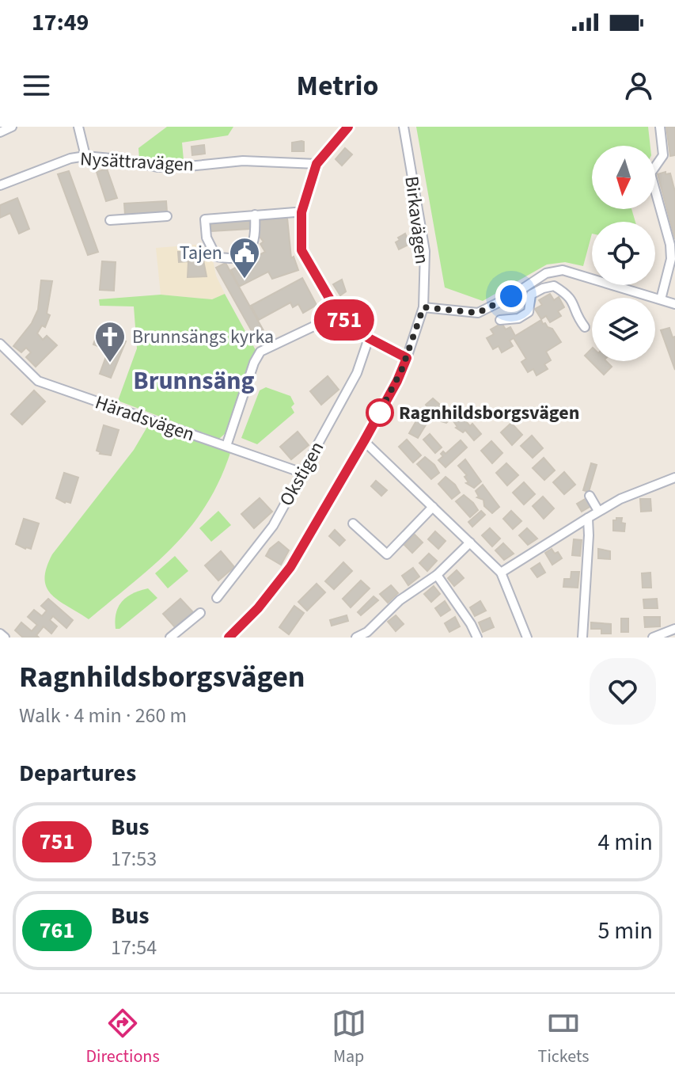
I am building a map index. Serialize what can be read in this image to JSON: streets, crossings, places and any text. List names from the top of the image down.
{
  "streets": {
    "street": [
      "Nysättravägen",
      "Birkavägen",
      "Häradsvägen",
      "Okstigen"
    ]
  },
  "crossings": [
    ["Häradsvägen", "Okstigen"]
  ],
  "districts": ["Brunnsäng"],
  "places": {
    "public building": ["Tajen"],
    "church": ["Brunnsängs kyrka"],
    "other": ["Ragnhildsborgsvägen"]
  },
  "lines": ["bus line 751"],
  "north": "bottom",
  "page": {
    "status": "17:49",
    "header": "Metrio",
    "on_map": "751",
    "heading": [
      ["Ragnhildsborgsvägen", "Walk · 4 min · 260 m"],
      "Departures"
    ],
    "list": [
      {
        "mark": "751",
        "name": "Bus",
        "note": "17:53",
        "value": "4 min"
      },
      {
        "mark": "761",
        "name": "Bus",
        "note": "17:54",
        "value": "5 min"
      }
    ],
    "tabs": ["Directions", "Map", "Tickets"]
  }
}
